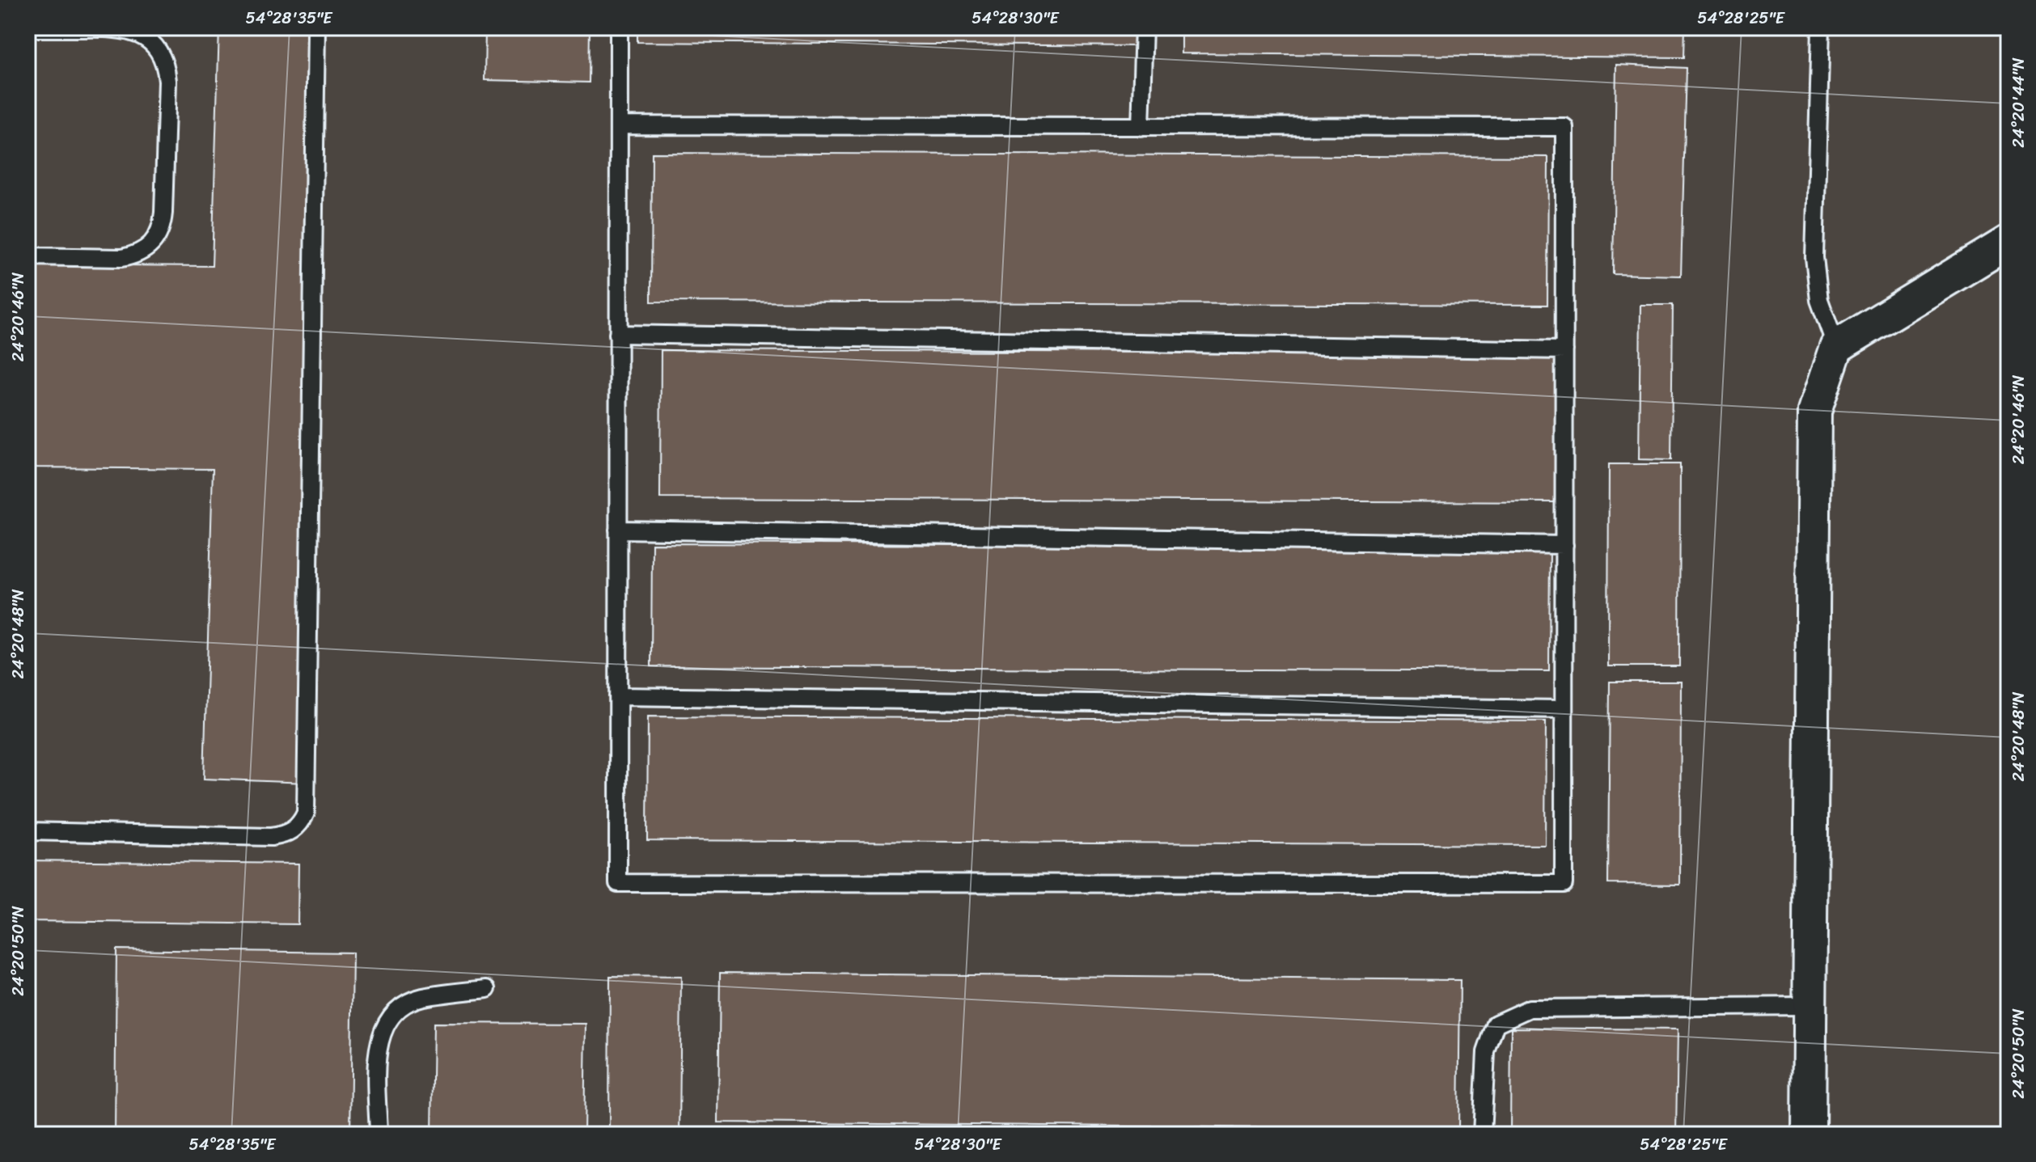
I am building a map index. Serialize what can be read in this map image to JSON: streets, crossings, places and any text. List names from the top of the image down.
{
  "coordinates": [
    "54°28'35\"E",
    "54°28'30\"E",
    "54°28'25\"E",
    "24°20'44\"N",
    "24°20'46\"N",
    "24°20'48\"N",
    "24°20'50\"N"
  ]
}
